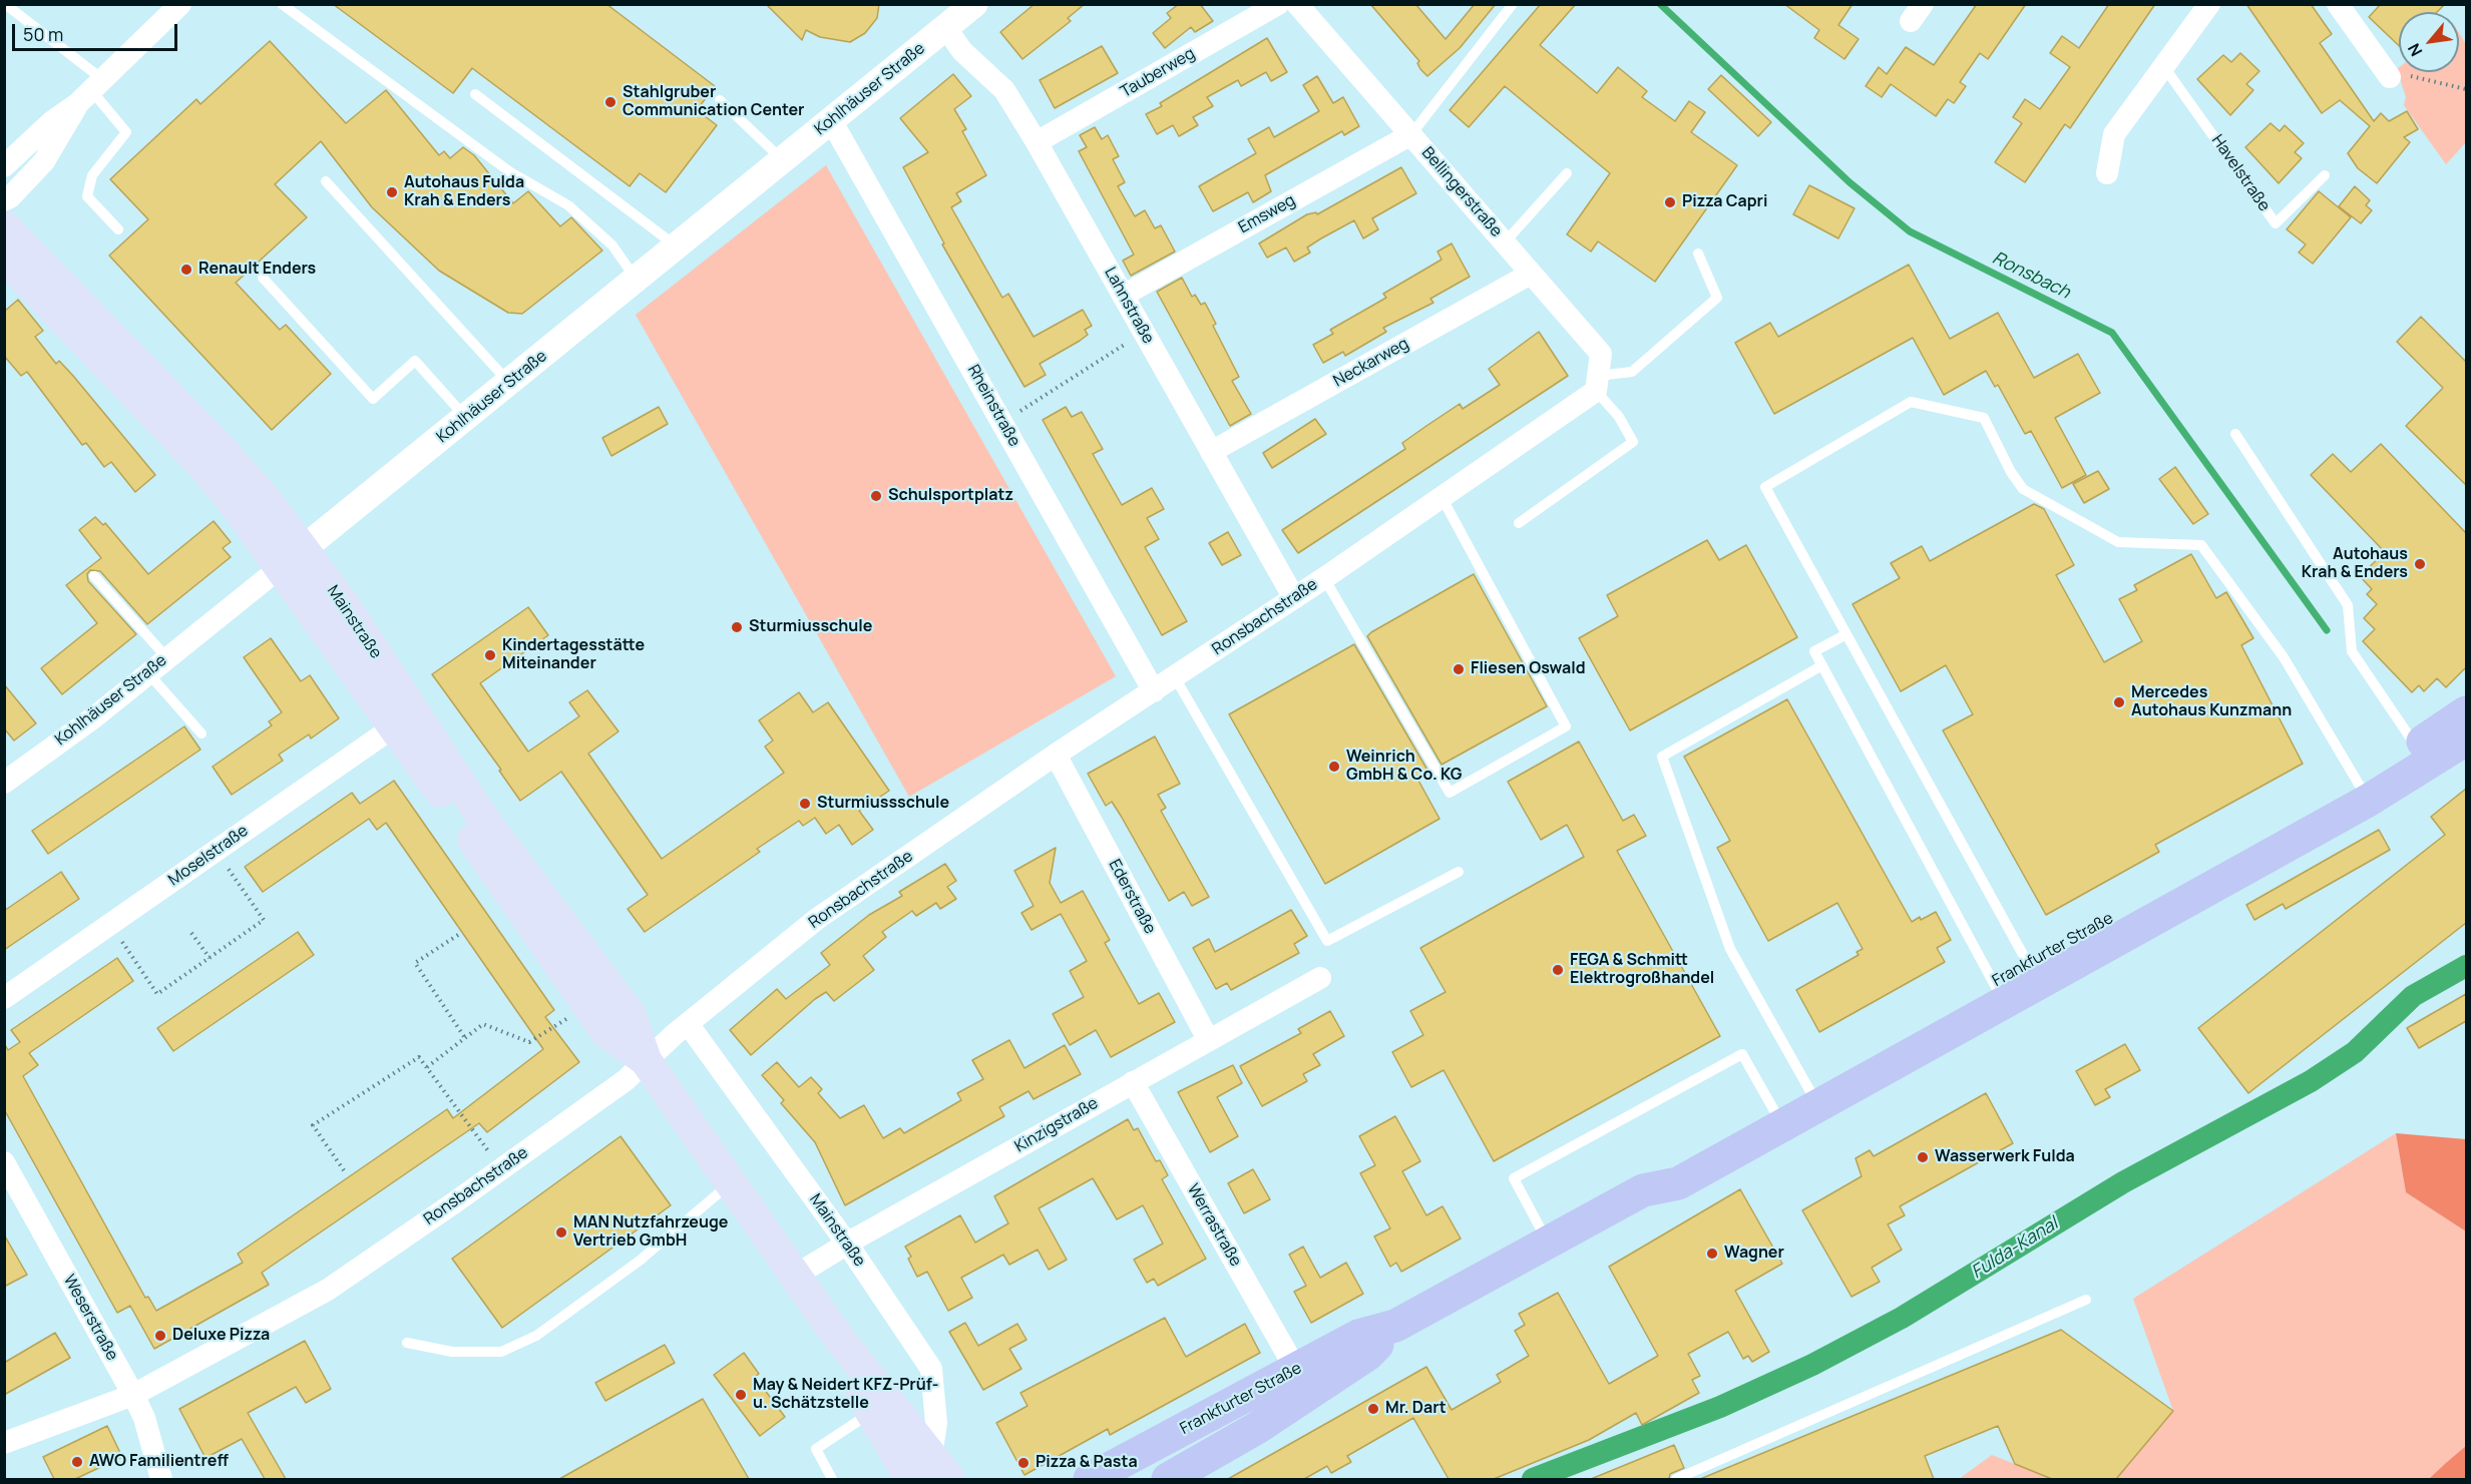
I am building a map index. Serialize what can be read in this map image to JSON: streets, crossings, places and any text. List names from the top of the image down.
{
  "streets": {
    "main road": ["Mainstraße", "Frankfurter Straße"],
    "street": [
      "Tauberweg",
      "Kohlhäuser Straße",
      "Bellingerstraße",
      "Emsweg",
      "Lahnstraße",
      "Neckarweg",
      "Rheinstraße",
      "Ronsbachstraße",
      "Moselstraße",
      "Ederstraße",
      "Kinzigstraße",
      "Werrastraße",
      "Weserstraße"
    ],
    "lane": ["Havelstraße"]
  },
  "crossings": [
    ["Tauberweg", "Lahnstraße"],
    ["Kohlhäuser Straße", "Lahnstraße"],
    ["Kohlhäuser Straße", "Rheinstraße"],
    ["Kohlhäuser Straße", "Mainstraße"],
    ["Bellingerstraße", "Emsweg"],
    ["Bellingerstraße", "Neckarweg"],
    ["Bellingerstraße", "Ronsbachstraße"],
    ["Emsweg", "Lahnstraße"],
    ["Lahnstraße", "Neckarweg"],
    ["Lahnstraße", "Ronsbachstraße"],
    ["Rheinstraße", "Ronsbachstraße"],
    ["Ronsbachstraße", "Mainstraße"],
    ["Ronsbachstraße", "Ederstraße"],
    ["Ronsbachstraße", "Weserstraße"],
    ["Mainstraße", "Moselstraße"],
    ["Mainstraße", "Kinzigstraße"],
    ["Ederstraße", "Kinzigstraße"],
    ["Frankfurter Straße", "Werrastraße"],
    ["Kinzigstraße", "Werrastraße"]
  ],
  "water": ["Ronsbach", "Fulda-Kanal"],
  "places": [
    "Stahlgruber Communication Center",
    "Autohaus Fulda Krah & Enders",
    "Pizza Capri",
    "Renault Enders",
    "Schulsportplatz",
    "Autohaus Krah & Enders",
    "Sturmiusschule",
    "Kindertagesstätte Miteinander",
    "Fliesen Oswald",
    "Mercedes Autohaus Kunzmann",
    "Weinrich GmbH & Co. KG",
    "Sturmiussschule",
    "FEGA & Schmitt Elektrogroßhandel",
    "Wasserwerk Fulda",
    "MAN Nutzfahrzeuge Vertrieb GmbH",
    "Wagner",
    "Deluxe Pizza",
    "May & Neidert KFZ-Prüf- u. Schätzstelle",
    "Mr. Dart",
    "AWO Familientreff",
    "Pizza & Pasta"
  ],
  "scale_bar": "50 m",
  "north": "bottom left"
}
